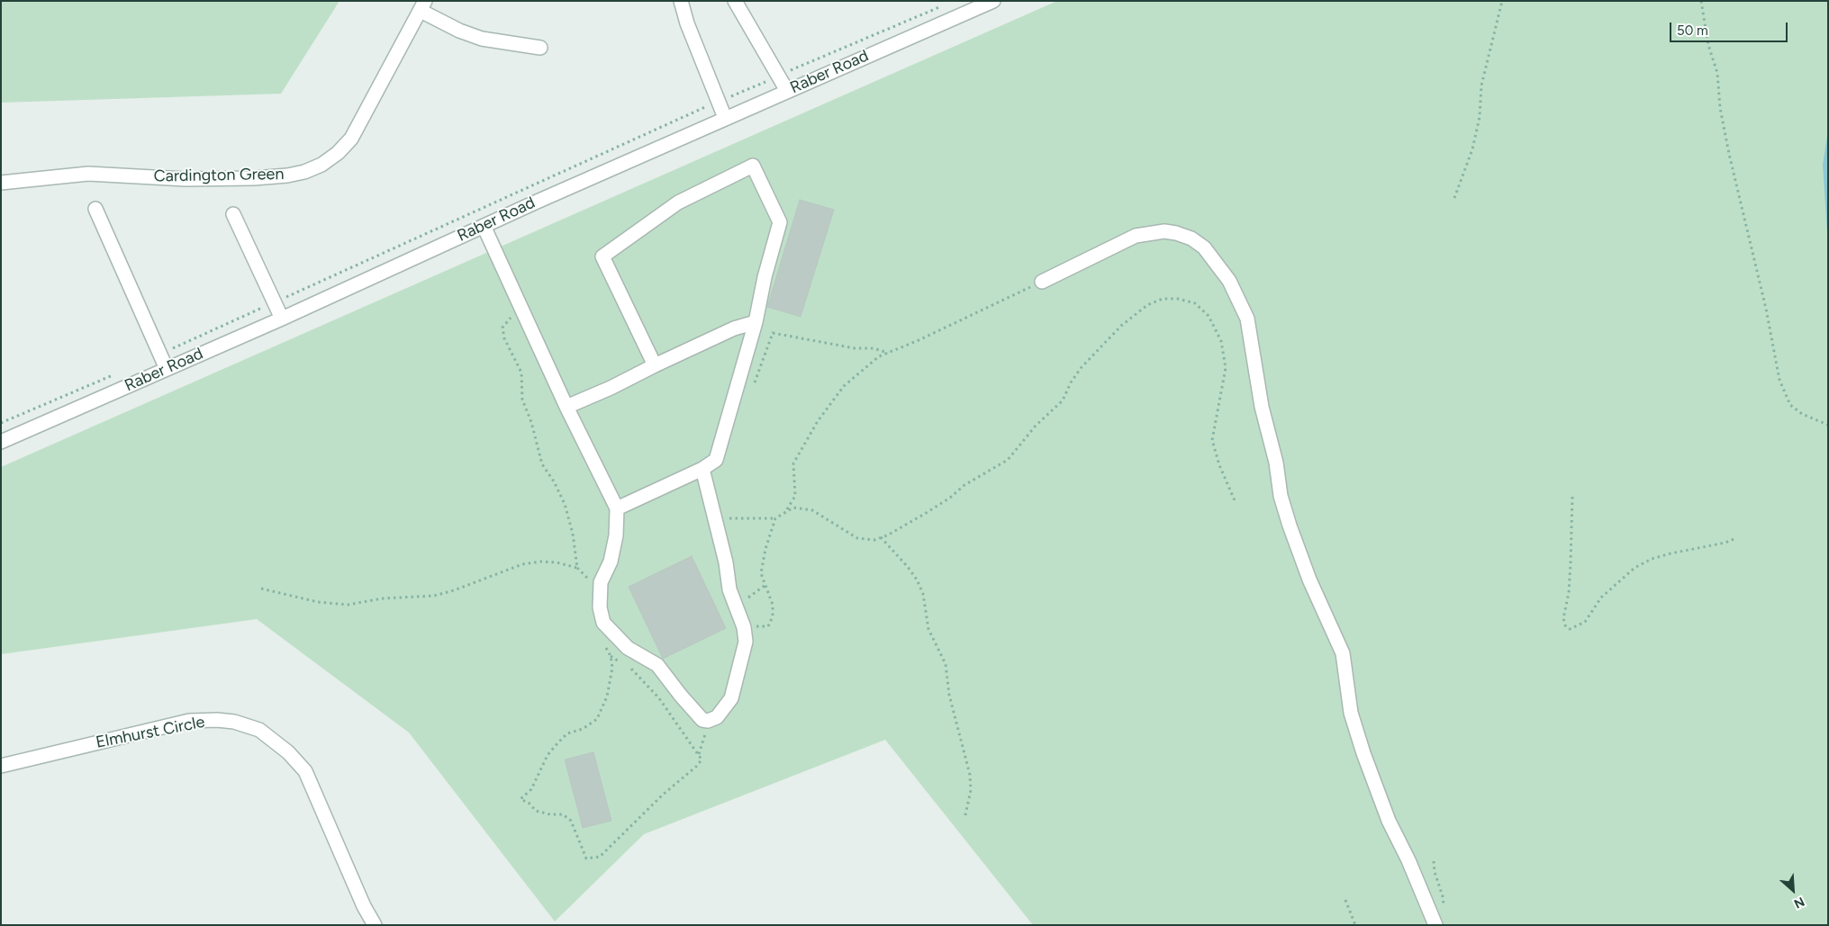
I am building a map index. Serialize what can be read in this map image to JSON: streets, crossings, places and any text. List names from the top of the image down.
{
  "streets": {
    "street": ["Raber Road", "Cardington Green", "Elmhurst Circle"]
  },
  "scale_bar": "50 m",
  "north": "bottom right"
}
